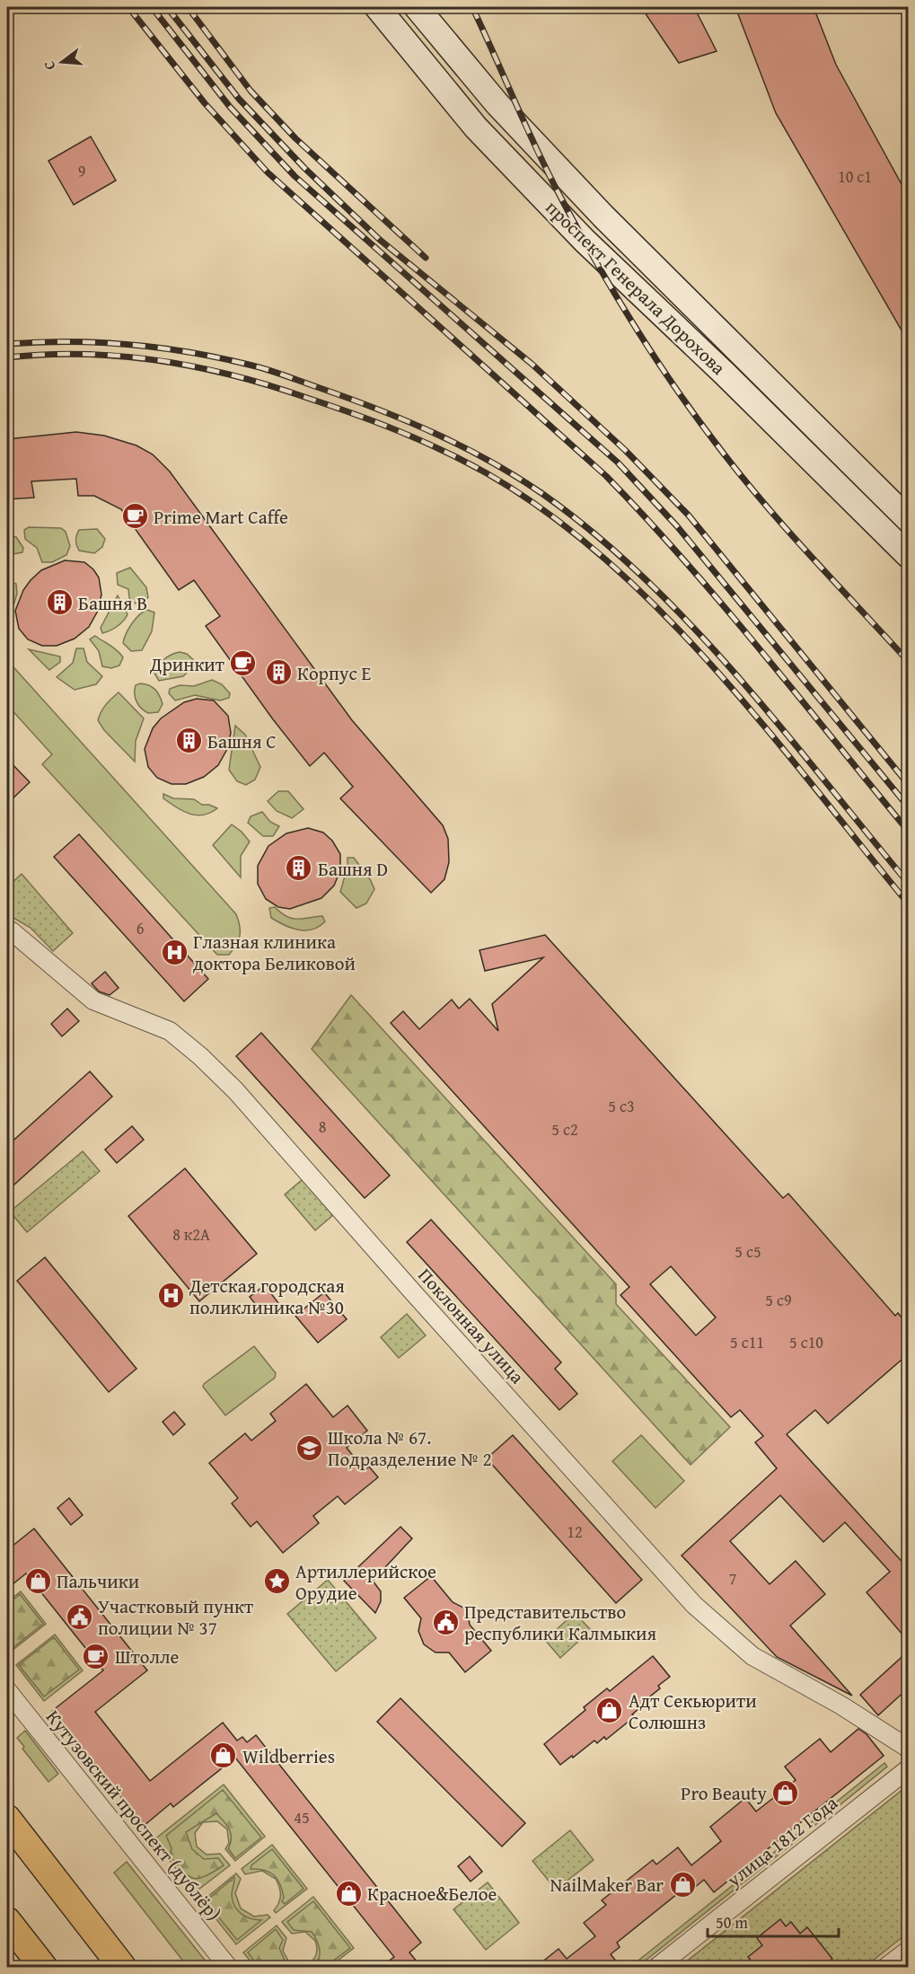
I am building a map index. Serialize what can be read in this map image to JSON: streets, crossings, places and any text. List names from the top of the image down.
{
  "streets": {
    "main road": ["проспект Генерала Дорохова"],
    "street": ["Поклонная улица", "Кутузовский проспект (дублёр)", "улица 1812 Года"]
  },
  "places": {
    "cafe": ["Prime Mart Caffe", "Дринкит", "Штолле"],
    "building": [
      "Башня B",
      "Корпус E",
      "Башня C",
      "Башня D"
    ],
    "hospital": ["Глазная клиника доктора Беликовой", "Детская городская поликлиника №30"],
    "school or university": ["Школа № 67. Подразделение № 2"],
    "shop": [
      "Пальчики",
      "Адт Секьюрити Солюшнз",
      "Wildberries",
      "Pro Beauty",
      "NailMaker Bar",
      "Красное&Белое"
    ],
    "place": ["Артиллерийское Орудие"],
    "public building": ["Участковый пункт полиции № 37", "Представительство республики Калмыкия"]
  },
  "house_numbers": [
    "9",
    "10 с1",
    "6",
    "5 с3",
    "8",
    "5 с2",
    "8 к2А",
    "5 с5",
    "5 с9",
    "5 с11",
    "5 с10",
    "12",
    "7",
    "45"
  ],
  "scale_bar": "50 m",
  "north": "left"
}
